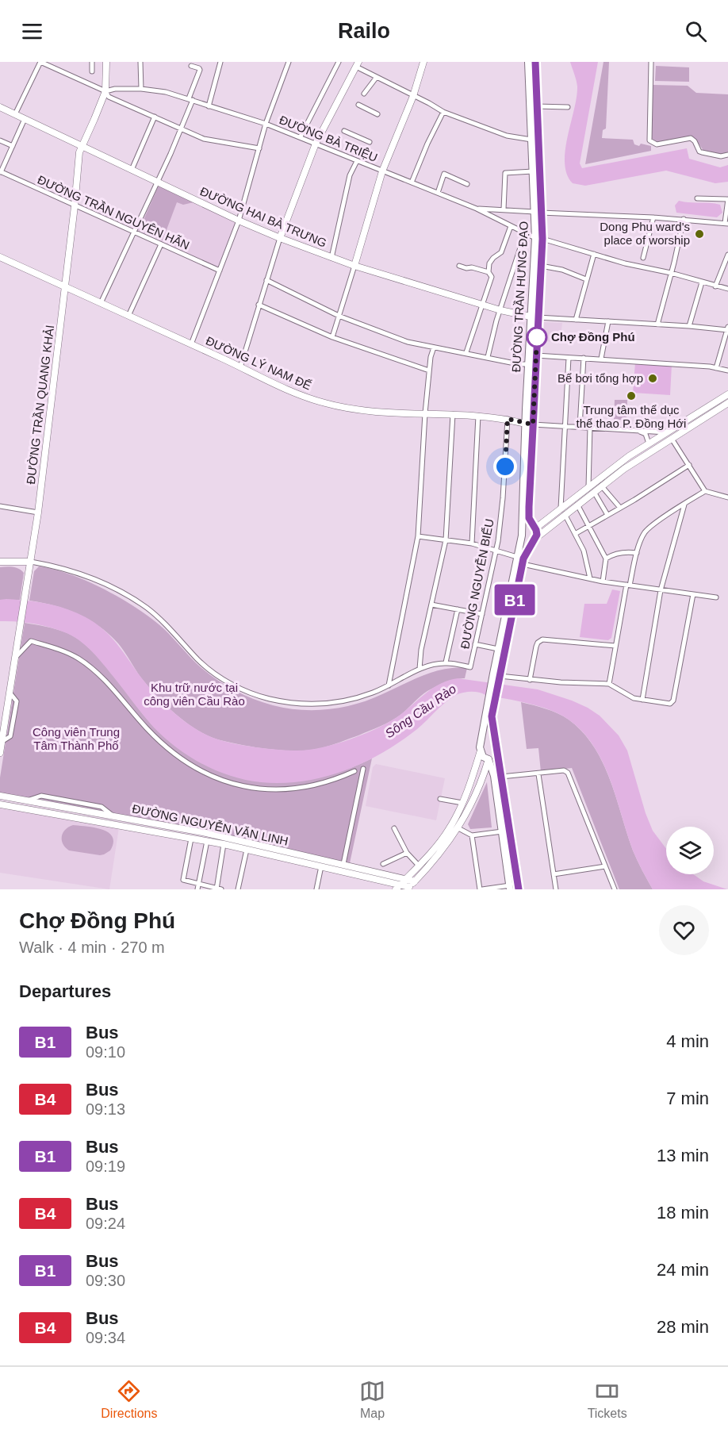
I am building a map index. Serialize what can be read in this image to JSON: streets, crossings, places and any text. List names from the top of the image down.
{
  "streets": {
    "main road": ["ĐƯỜNG TRẦN HƯNG ĐẠO"],
    "street": [
      "ĐƯỜNG BÀ TRIỆU",
      "ĐƯỜNG TRẦN NGUYÊN HÃN",
      "ĐƯỜNG HAI BÀ TRƯNG",
      "ĐƯỜNG LÝ NAM ĐẾ",
      "ĐƯỜNG TRẦN QUANG KHẢI",
      "ĐƯỜNG NGUYỄN BIỂU",
      "ĐƯỜNG NGUYỄN VĂN LINH"
    ]
  },
  "crossings": [
    ["ĐƯỜNG BÀ TRIỆU", "ĐƯỜNG TRẦN HƯNG ĐẠO"],
    ["ĐƯỜNG BÀ TRIỆU", "ĐƯỜNG TRẦN QUANG KHẢI"],
    ["ĐƯỜNG TRẦN NGUYÊN HÃN", "ĐƯỜNG TRẦN QUANG KHẢI"],
    ["ĐƯỜNG HAI BÀ TRƯNG", "ĐƯỜNG TRẦN HƯNG ĐẠO"],
    ["ĐƯỜNG HAI BÀ TRƯNG", "ĐƯỜNG TRẦN QUANG KHẢI"],
    ["ĐƯỜNG TRẦN HƯNG ĐẠO", "ĐƯỜNG LÝ NAM ĐẾ"],
    ["ĐƯỜNG LÝ NAM ĐẾ", "ĐƯỜNG TRẦN QUANG KHẢI"],
    ["ĐƯỜNG LÝ NAM ĐẾ", "ĐƯỜNG NGUYỄN BIỂU"]
  ],
  "water": ["Sông Cầu Rào"],
  "parks": ["Khu trữ nước tại công viên Cầu Rào", "Công viên Trung Tâm Thành Phố"],
  "places": [
    "Dong Phu ward's place of worship",
    "Chợ Đồng Phú",
    "Bể bơi tổng hợp",
    "Trung tâm thể dục thể thao P. Đồng Hới"
  ],
  "lines": ["bus line B1"],
  "page": {
    "header": "Railo",
    "on_map": "B1",
    "heading": [
      ["Chợ Đồng Phú", "Walk · 4 min · 270 m"],
      "Departures"
    ],
    "list": [
      {
        "mark": "B1",
        "name": "Bus",
        "note": "09:10",
        "value": "4 min"
      },
      {
        "mark": "B4",
        "name": "Bus",
        "note": "09:13",
        "value": "7 min"
      },
      {
        "mark": "B1",
        "name": "Bus",
        "note": "09:19",
        "value": "13 min"
      },
      {
        "mark": "B4",
        "name": "Bus",
        "note": "09:24",
        "value": "18 min"
      },
      {
        "mark": "B1",
        "name": "Bus",
        "note": "09:30",
        "value": "24 min"
      },
      {
        "mark": "B4",
        "name": "Bus",
        "note": "09:34",
        "value": "28 min"
      }
    ],
    "tabs": ["Directions", "Map", "Tickets"]
  }
}
